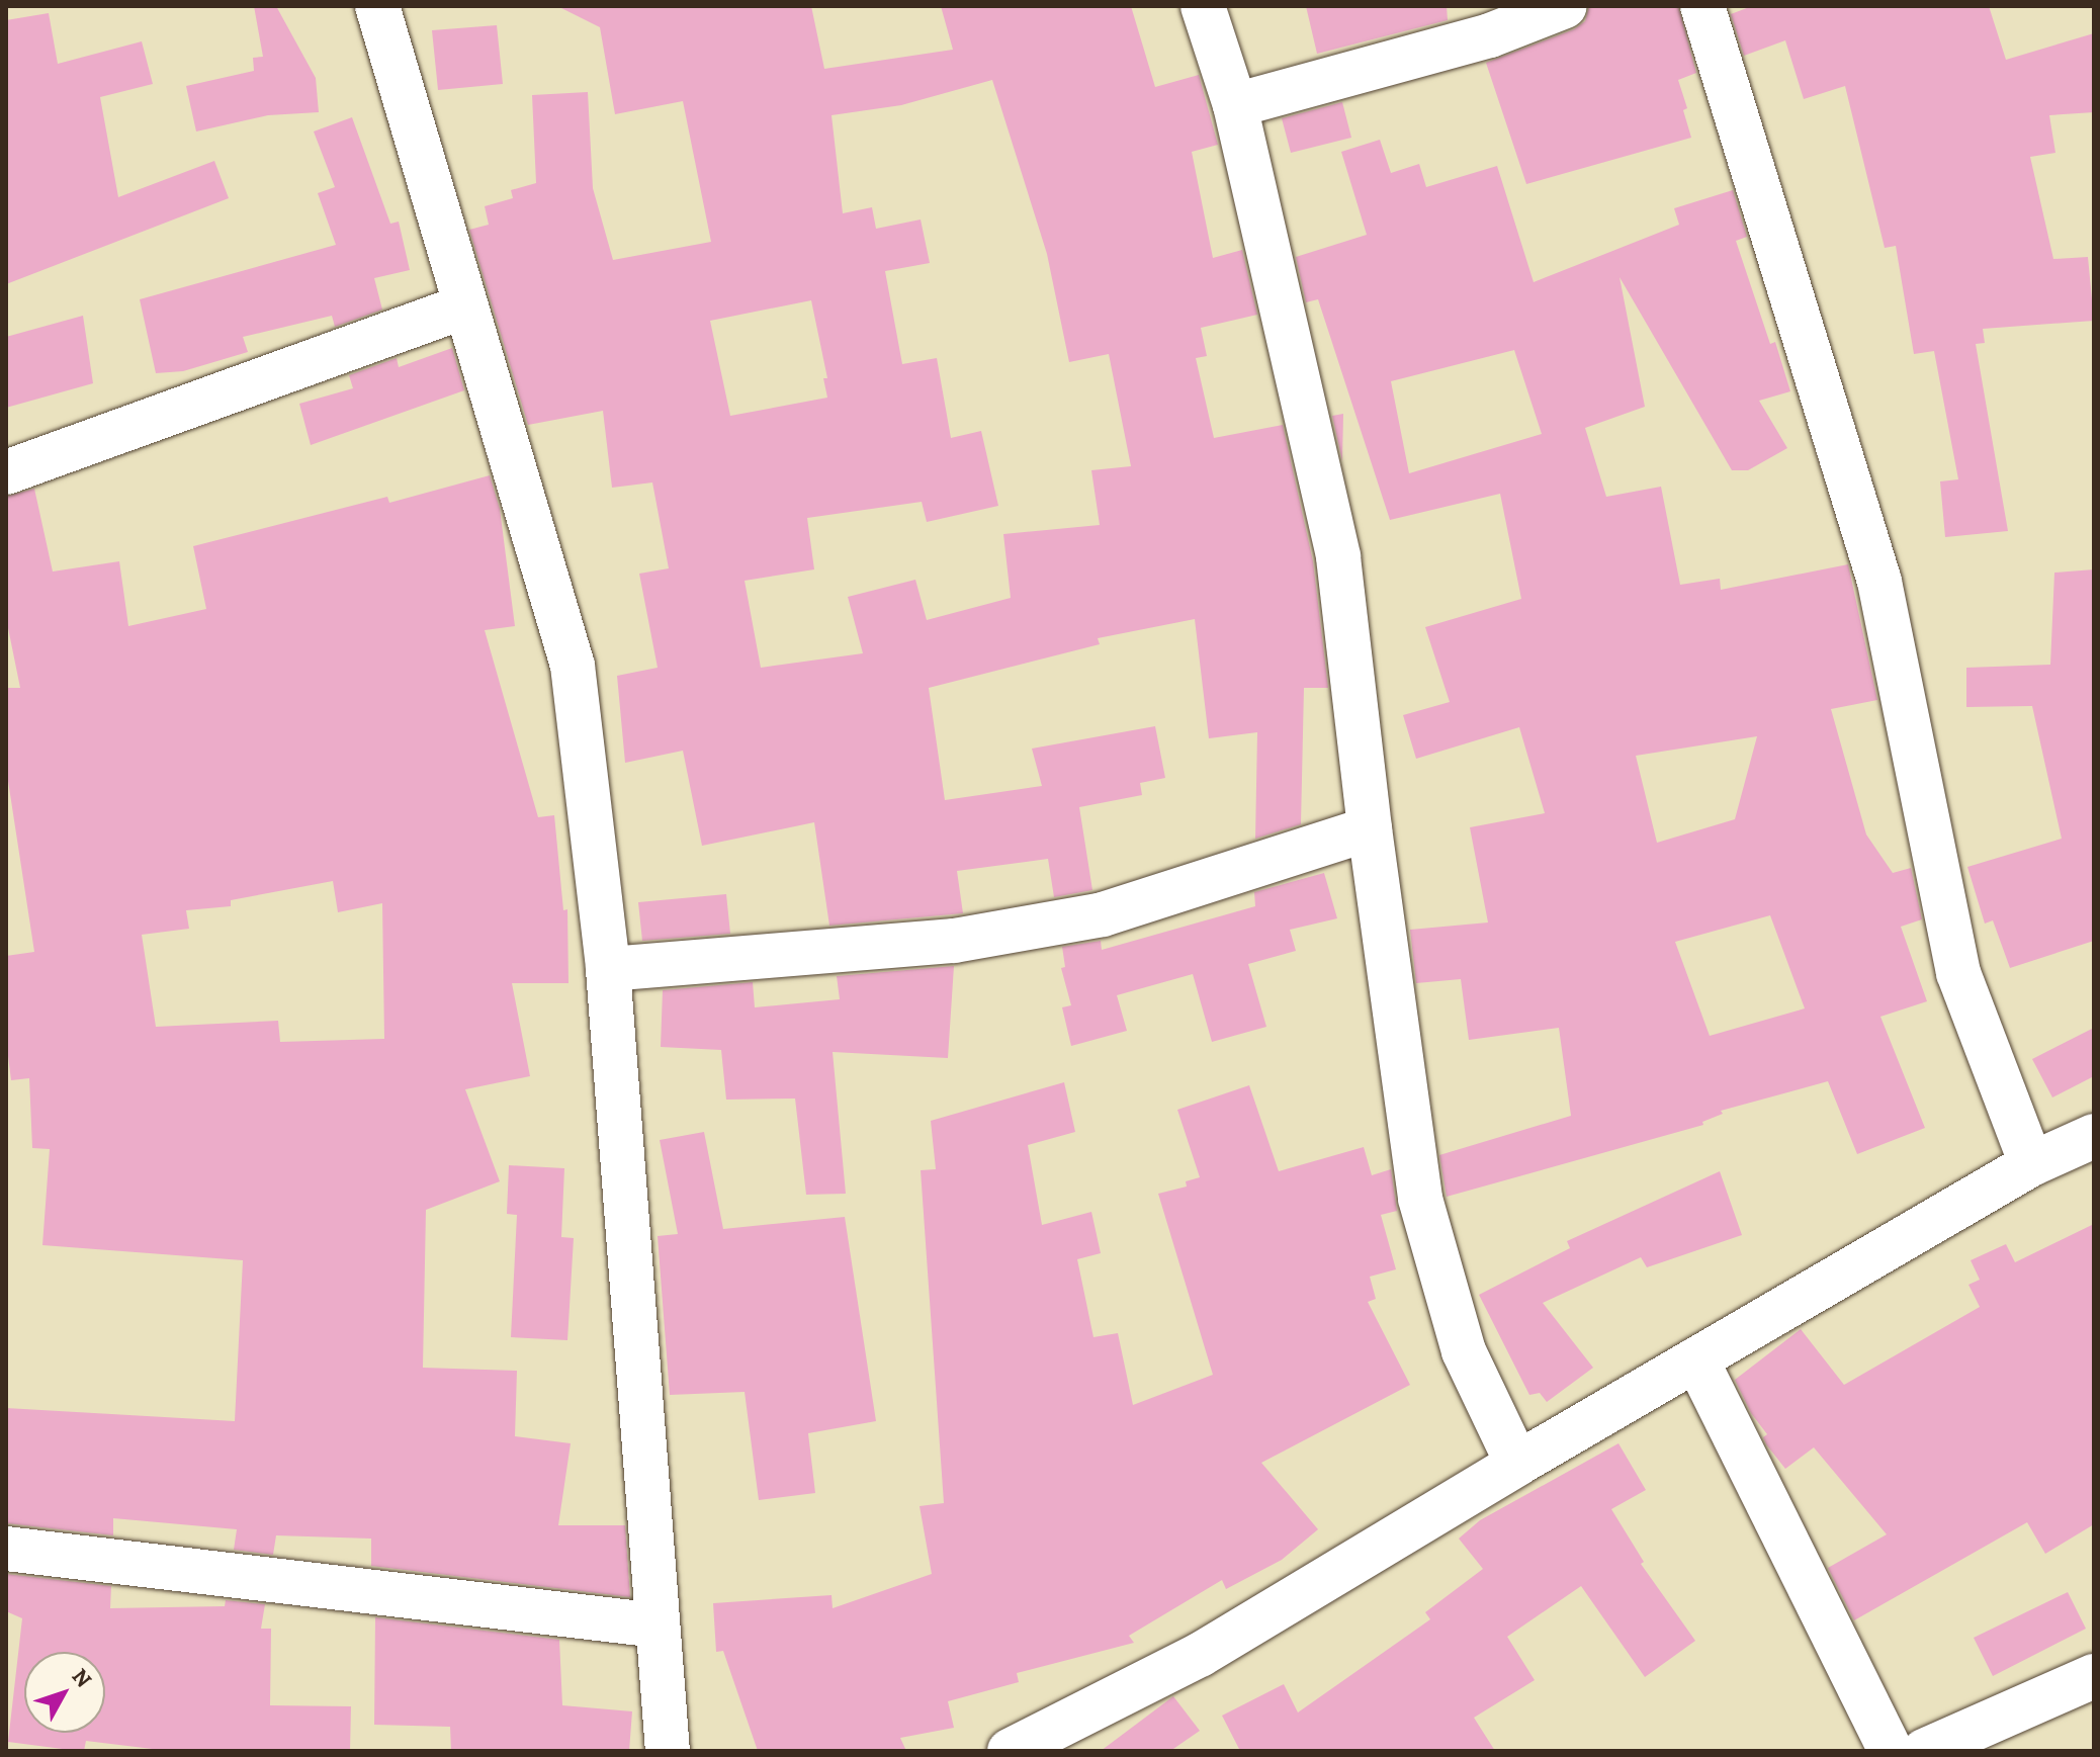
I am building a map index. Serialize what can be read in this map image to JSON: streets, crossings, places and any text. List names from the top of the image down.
{
  "north": "top right"
}
